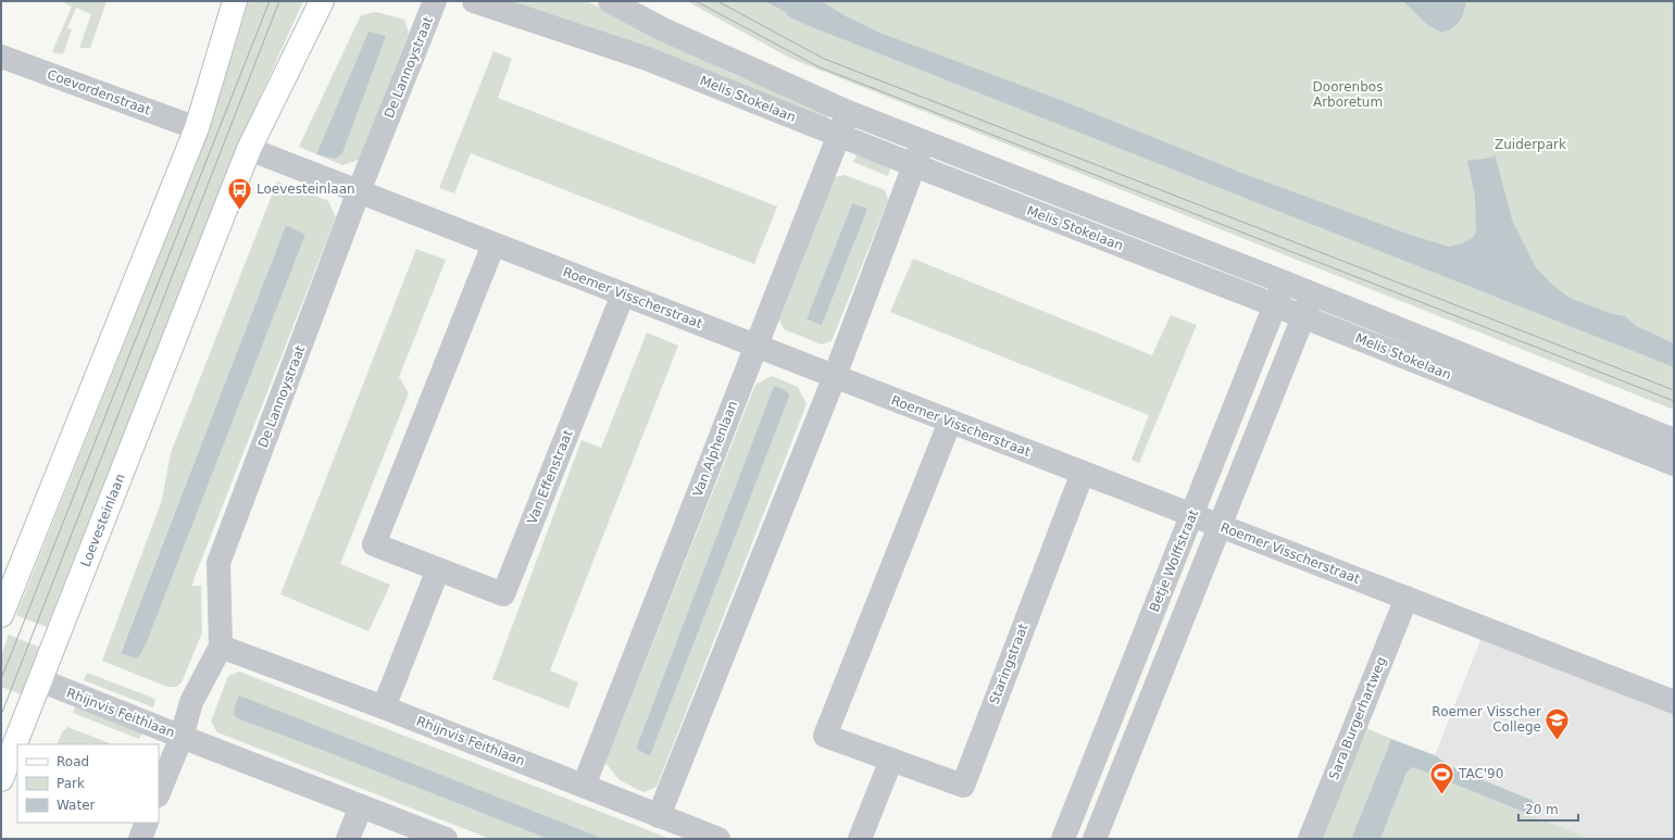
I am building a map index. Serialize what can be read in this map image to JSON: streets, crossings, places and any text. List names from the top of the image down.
{
  "streets": {
    "main road": ["Loevesteinlaan"],
    "street": [
      "De Lannoystraat",
      "Coevordenstraat",
      "Melis Stokelaan",
      "Roemer Visscherstraat",
      "Van Alphenlaan",
      "Van Effenstraat",
      "Betje Wolffstraat",
      "Staringstraat",
      "Rhijnvis Feithlaan",
      "Sara Burgerhartweg"
    ]
  },
  "crossings": [
    ["De Lannoystraat", "Roemer Visscherstraat"],
    ["De Lannoystraat", "Rhijnvis Feithlaan"],
    ["Melis Stokelaan", "Van Alphenlaan"],
    ["Melis Stokelaan", "Betje Wolffstraat"],
    ["Roemer Visscherstraat", "Van Alphenlaan"],
    ["Roemer Visscherstraat", "Van Effenstraat"],
    ["Roemer Visscherstraat", "Loevesteinlaan"],
    ["Roemer Visscherstraat", "Betje Wolffstraat"],
    ["Roemer Visscherstraat", "Staringstraat"],
    ["Roemer Visscherstraat", "Sara Burgerhartweg"],
    ["Van Alphenlaan", "Rhijnvis Feithlaan"],
    ["Loevesteinlaan", "Rhijnvis Feithlaan"]
  ],
  "parks": ["Doorenbos Arboretum", "Zuiderpark"],
  "places": {
    "bus stop": ["Loevesteinlaan"],
    "school or university": ["Roemer Visscher College"],
    "sports": ["TAC'90"]
  },
  "legend": ["Road", "Park", "Water"],
  "scale_bar": "20 m"
}
